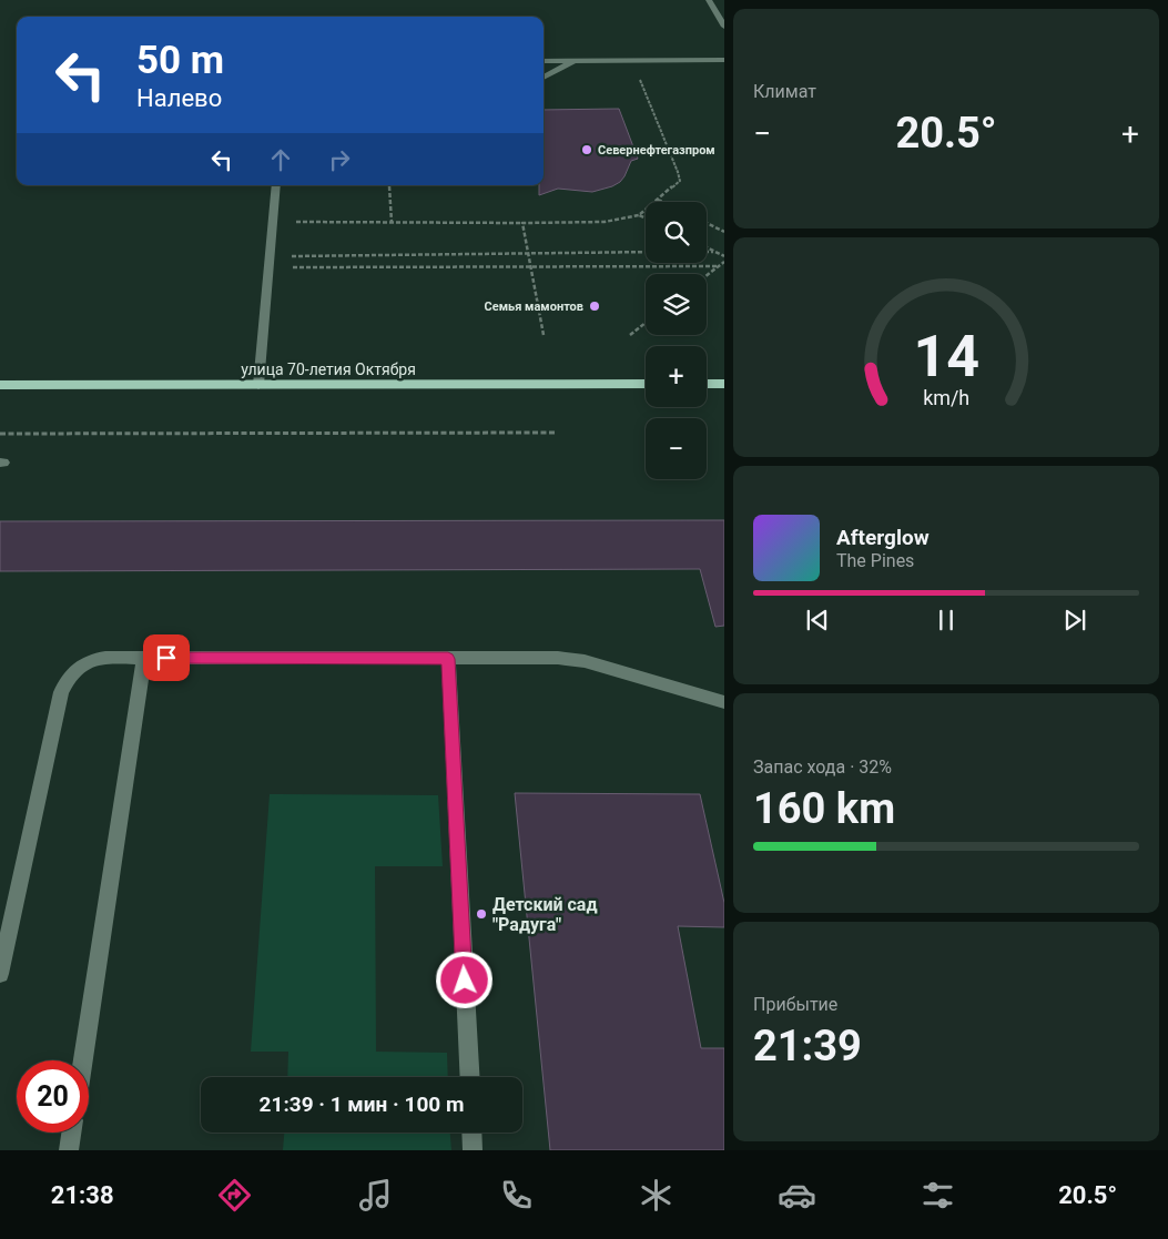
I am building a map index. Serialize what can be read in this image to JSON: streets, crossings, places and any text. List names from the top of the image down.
{
  "streets": {
    "main road": ["улица 70-летия Октября"]
  },
  "places": ["Севернефтегазпром", "Семья мамонтов", "Детский сад \"Радуга\""],
  "page": {
    "tile": [
      "Климат",
      ["Запас хода · 32%", "160 km"],
      ["Прибытие", "21:39"]
    ],
    "turn": ["50 m", "Налево"],
    "heat": ["−", "20.5°", "+"],
    "map_buttons": ["+", "−"],
    "song": ["Afterglow", "The Pines"],
    "limit": "20",
    "trip": "21:39 · 1 мин · 100 m",
    "tabs": ["21:38", "20.5°"],
    "gauge": ["14", "km/h"]
  }
}
